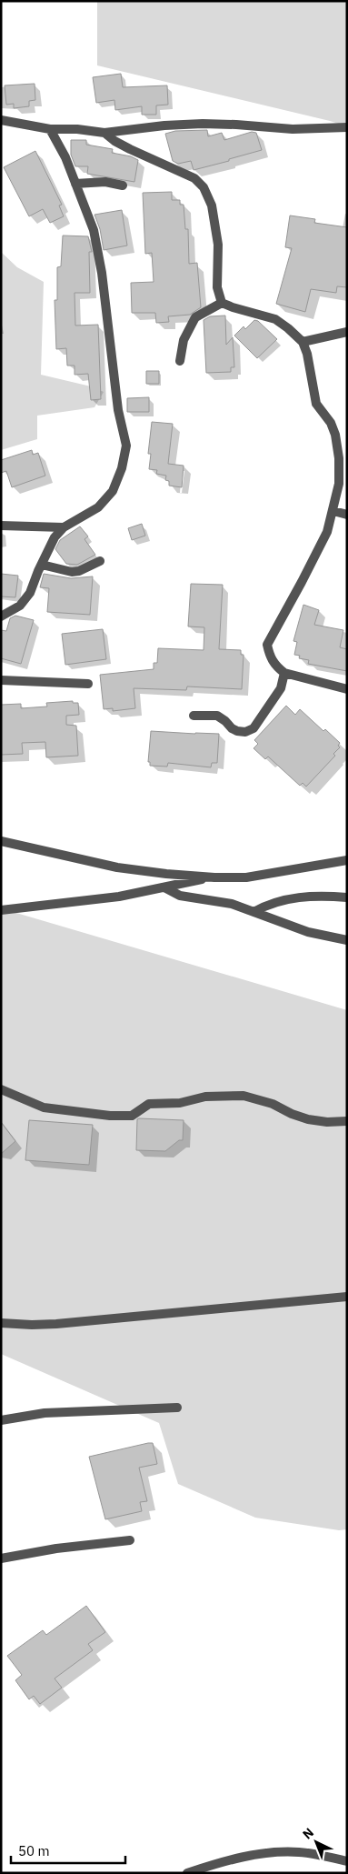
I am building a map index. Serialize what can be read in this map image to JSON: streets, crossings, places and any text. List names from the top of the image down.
{
  "scale_bar": "50 m",
  "north": "top left"
}
